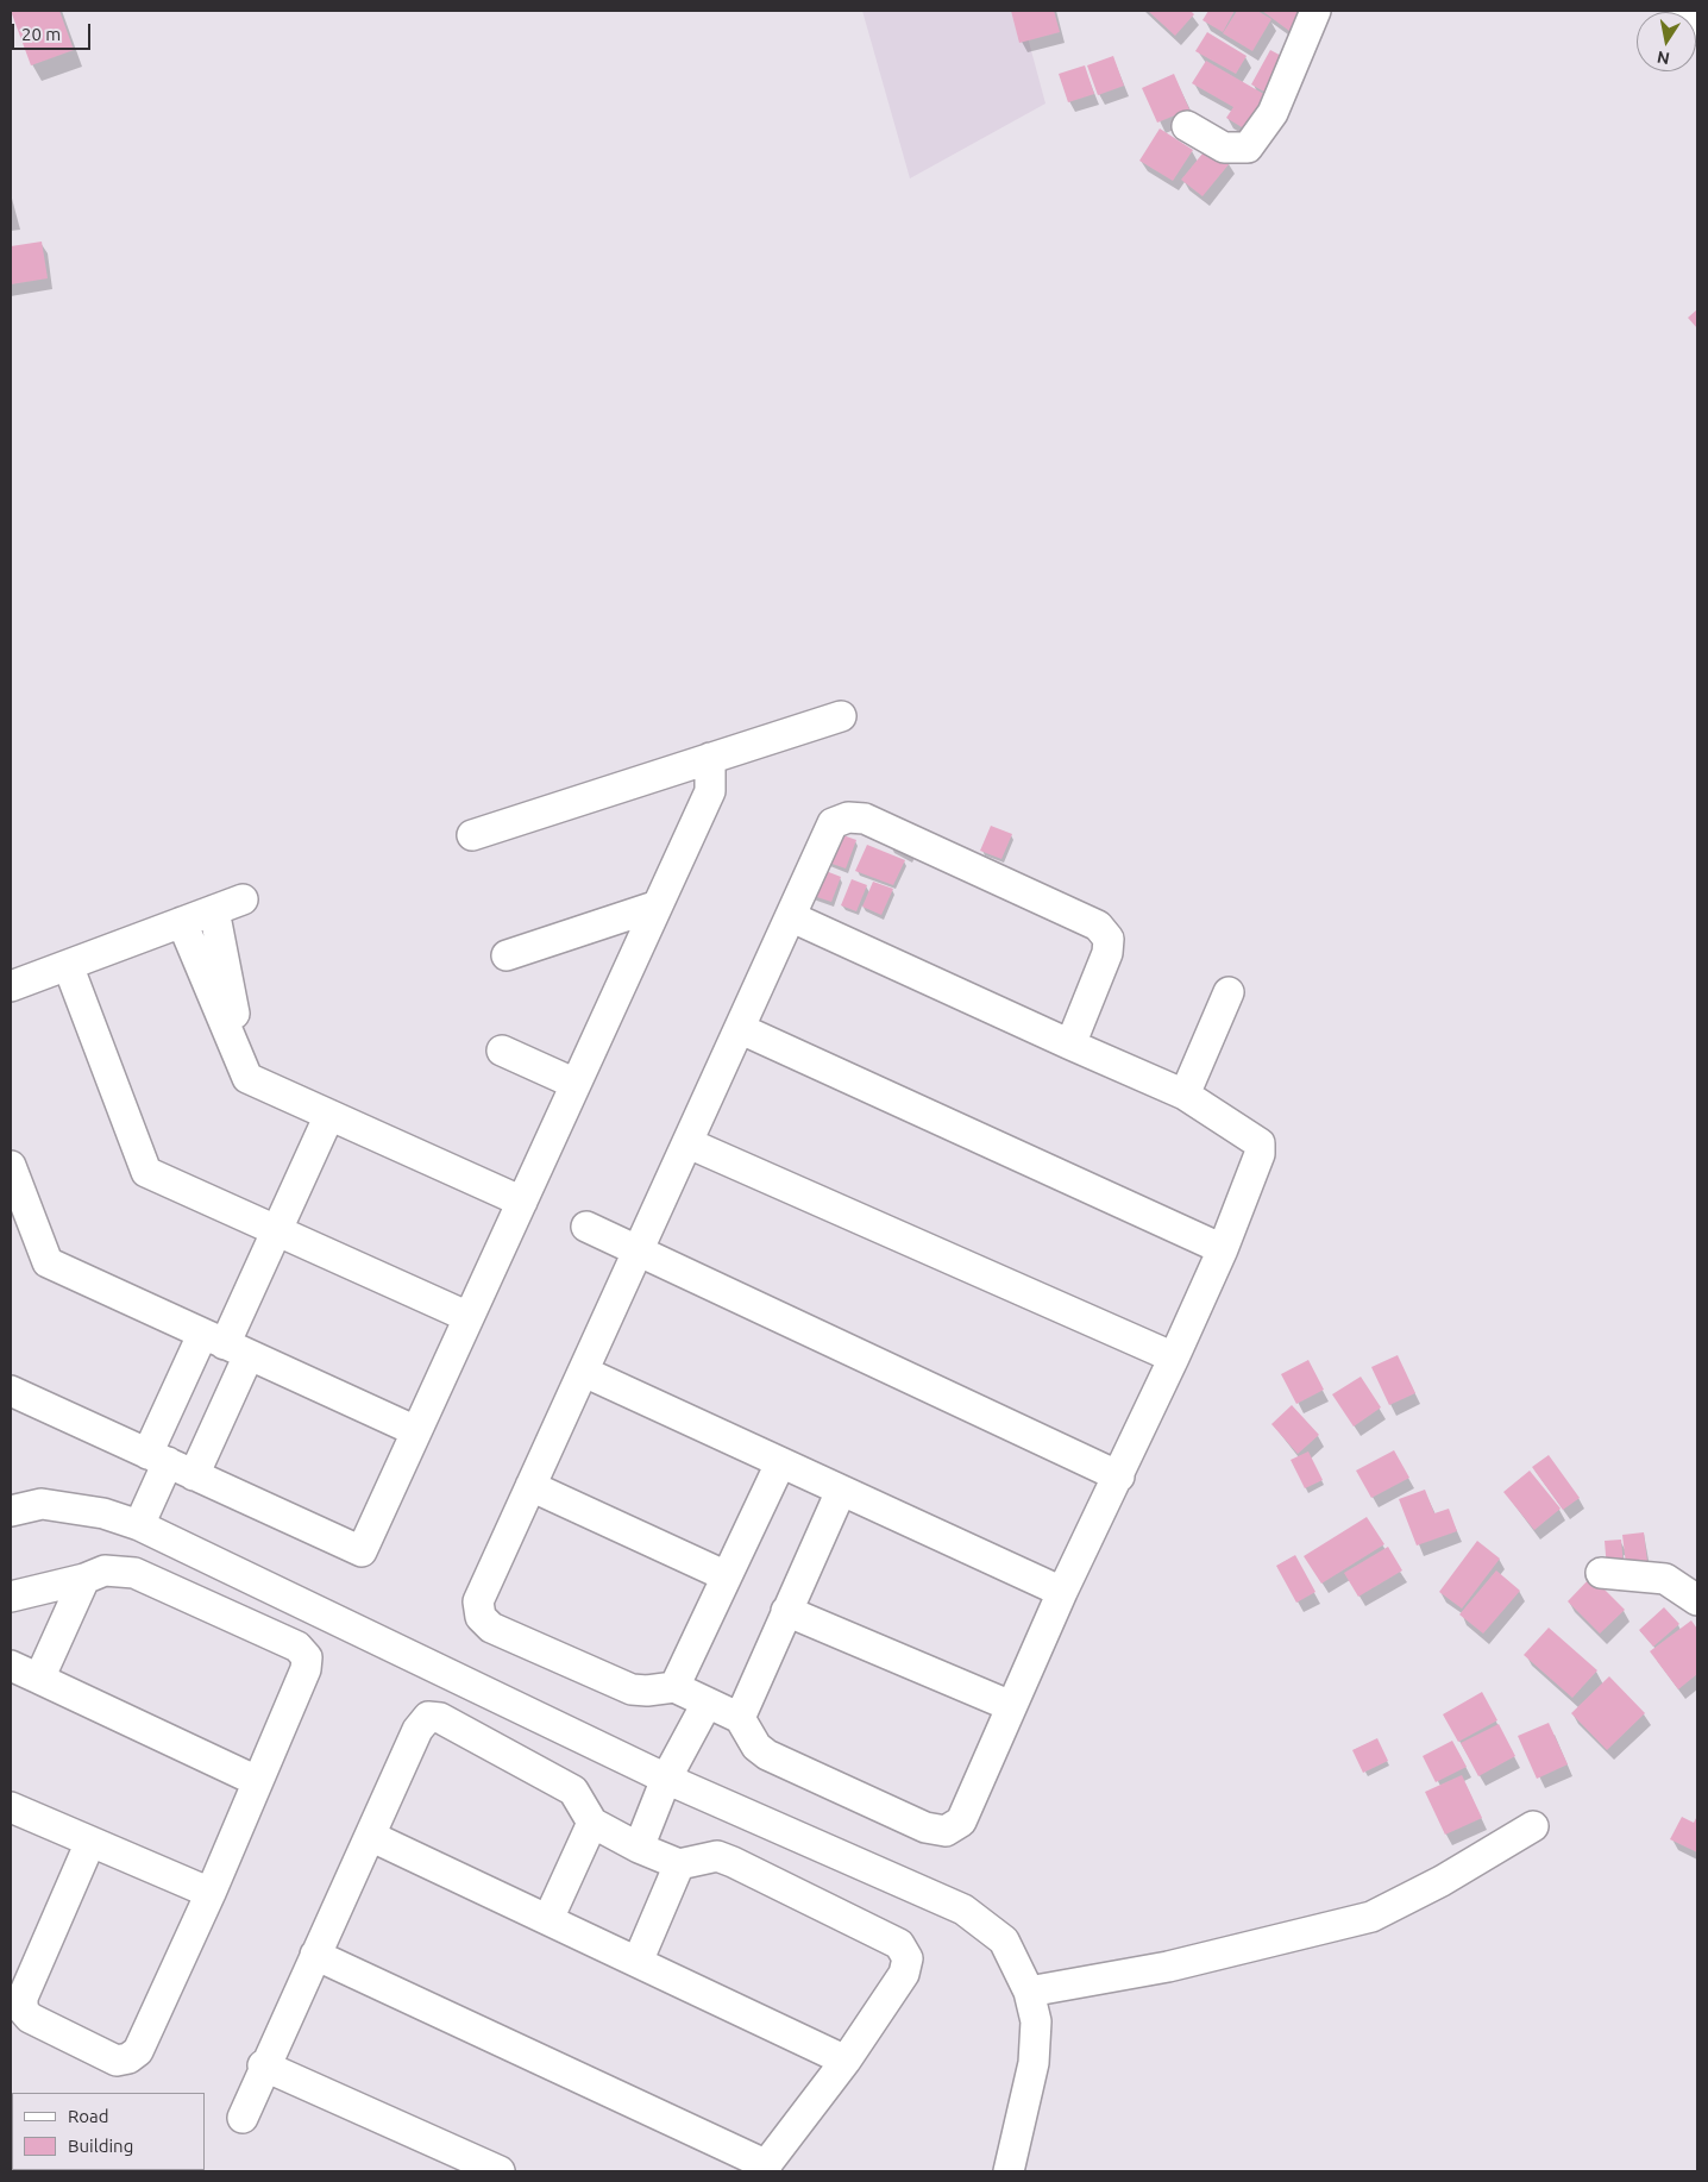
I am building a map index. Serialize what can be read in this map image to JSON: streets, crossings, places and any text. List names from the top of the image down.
{
  "legend": ["Road", "Building"],
  "scale_bar": "20 m",
  "north": "bottom"
}
